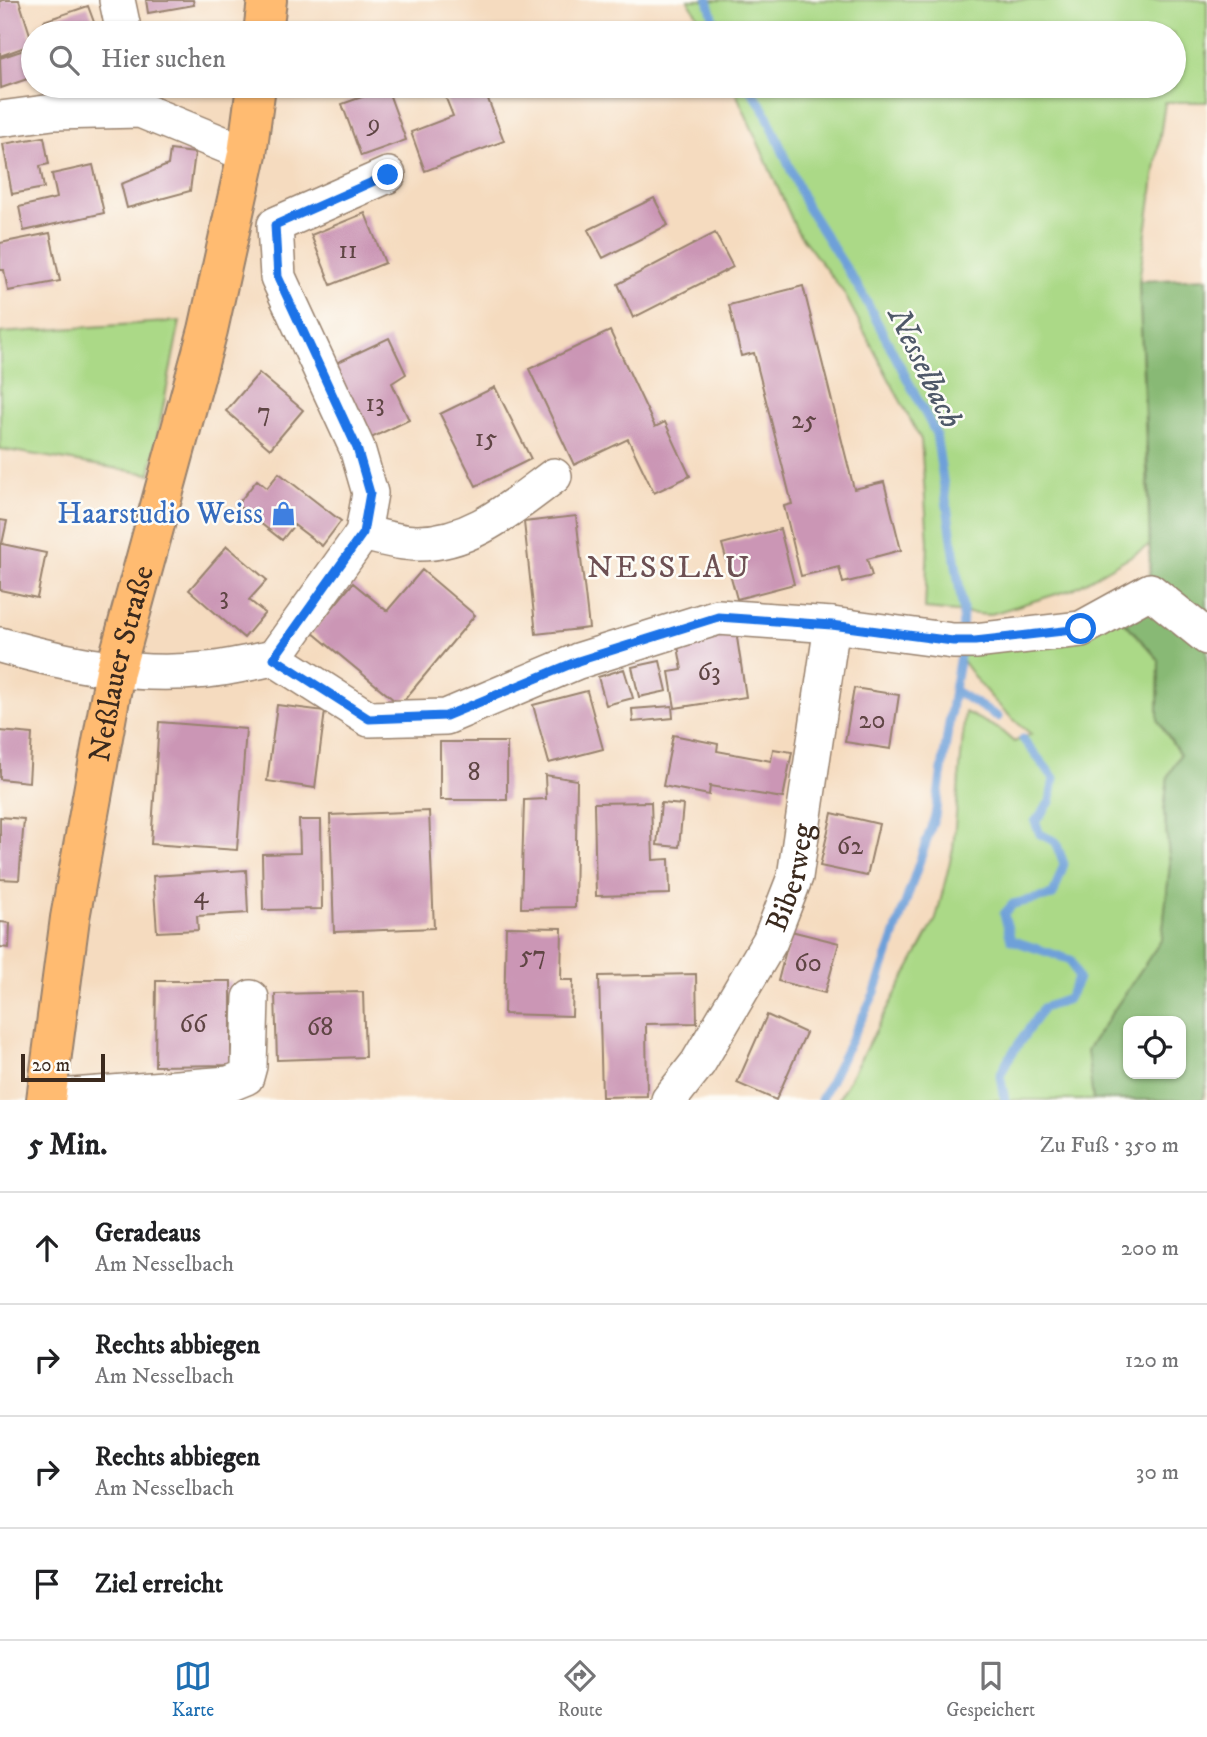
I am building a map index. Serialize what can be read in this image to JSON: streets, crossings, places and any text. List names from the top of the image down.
{
  "streets": {
    "main road": ["Neßlauer Straße"],
    "street": ["Biberweg"]
  },
  "districts": ["NESSLAU"],
  "water": ["Nesselbach"],
  "places": {
    "shop": ["Haarstudio Weiss"]
  },
  "house_numbers": [
    "9",
    "11",
    "13",
    "7",
    "25",
    "15",
    "3",
    "63",
    "20",
    "8",
    "62",
    "4",
    "57",
    "60",
    "66",
    "68"
  ],
  "scale_bar": "20 m",
  "page": {
    "search": "Hier suchen",
    "scale": "20 m",
    "heading": ["5 Min.", "Zu Fuß · 350 m"],
    "list": [
      ["Geradeaus", "Am Nesselbach", "200 m"],
      ["Rechts abbiegen", "Am Nesselbach", "120 m"],
      ["Rechts abbiegen", "Am Nesselbach", "30 m"],
      "Ziel erreicht"
    ],
    "nav": ["Karte", "Route", "Gespeichert"]
  }
}
